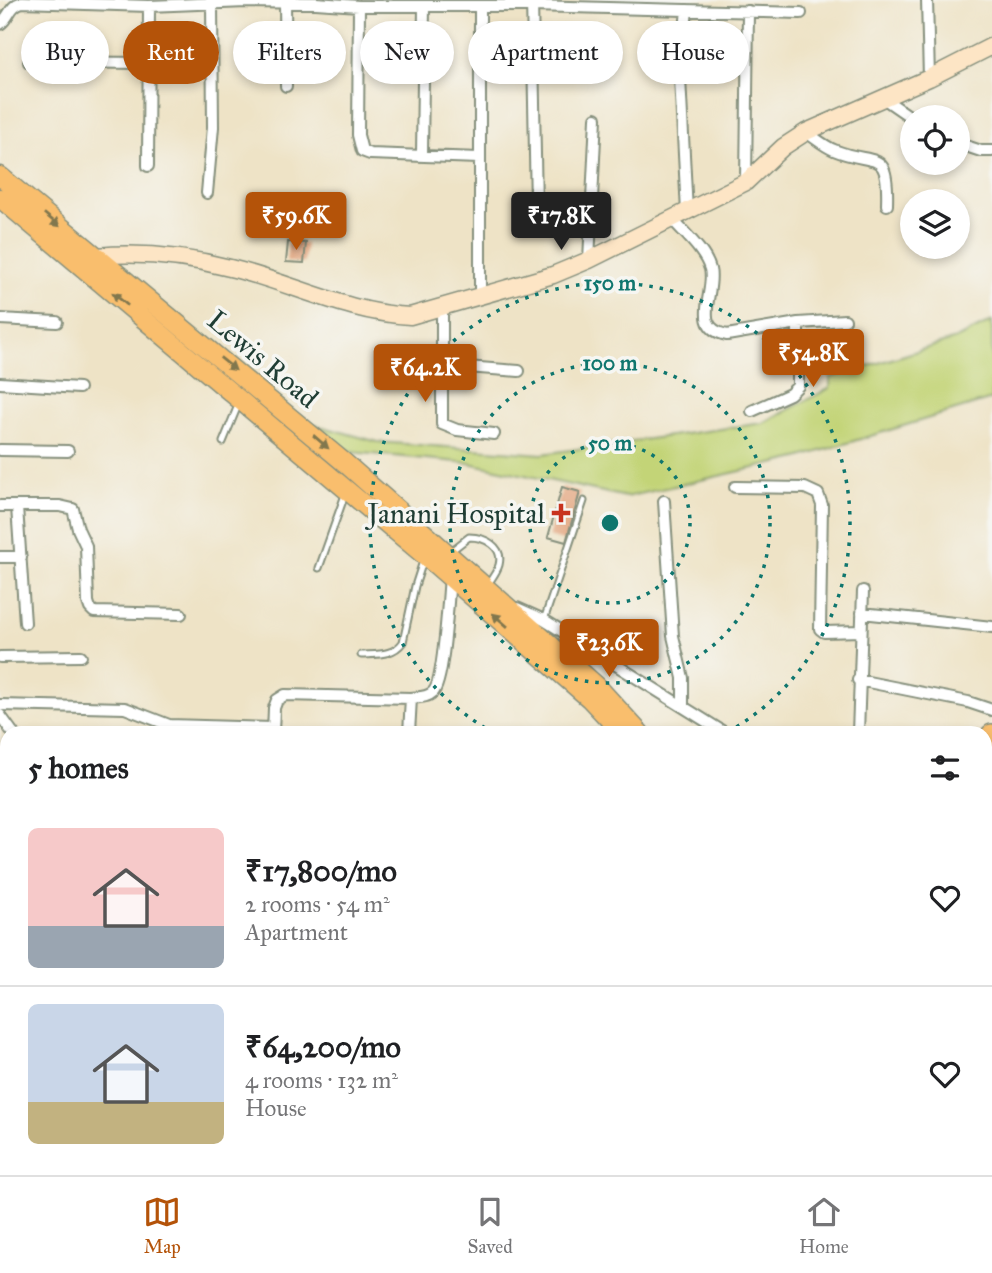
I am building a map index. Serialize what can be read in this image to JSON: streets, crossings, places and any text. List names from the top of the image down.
{
  "streets": {
    "main road": ["Lewis Road"]
  },
  "places": {
    "health": ["Janani Hospital"]
  },
  "page": {
    "chip": [
      "Buy",
      "Rent",
      "Filters",
      "New",
      "Apartment",
      "House"
    ],
    "price": [
      "₹59.6K",
      "₹17.8K",
      "₹54.8K",
      "₹64.2K",
      "₹23.6K"
    ],
    "heading": "5 homes",
    "list": [
      {
        "name": "₹17,800/mo",
        "note": "2 rooms · 54 m² · Apartment"
      },
      {
        "name": "₹64,200/mo",
        "note": "4 rooms · 132 m² · House"
      }
    ],
    "tabs": ["Map", "Saved", "Home"]
  },
  "rings": ["150 m", "100 m", "50 m"]
}
